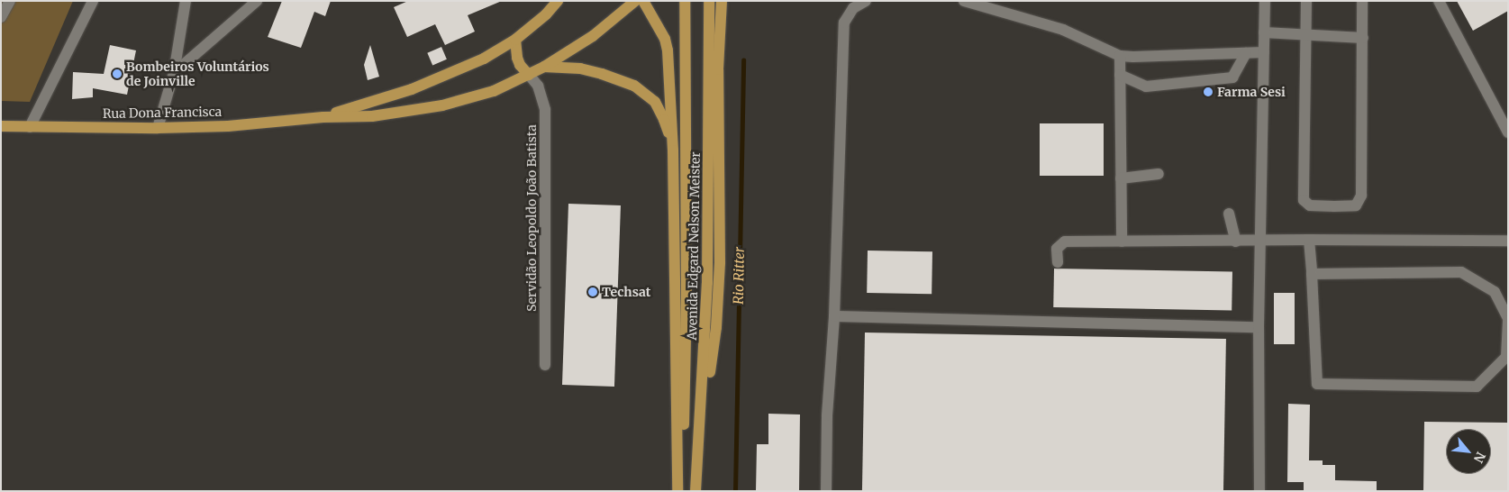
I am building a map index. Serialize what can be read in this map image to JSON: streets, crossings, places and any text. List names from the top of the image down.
{
  "streets": {
    "main road": ["Rua Dona Francisca", "Avenida Edgard Nelson Meister"],
    "street": ["Servidão Leopoldo João Batista"]
  },
  "crossings": [
    ["Rua Dona Francisca", "Servidão Leopoldo João Batista"]
  ],
  "water": ["Rio Ritter"],
  "places": ["Bombeiros Voluntários de Joinville", "Farma Sesi", "Techsat"],
  "north": "bottom right"
}
